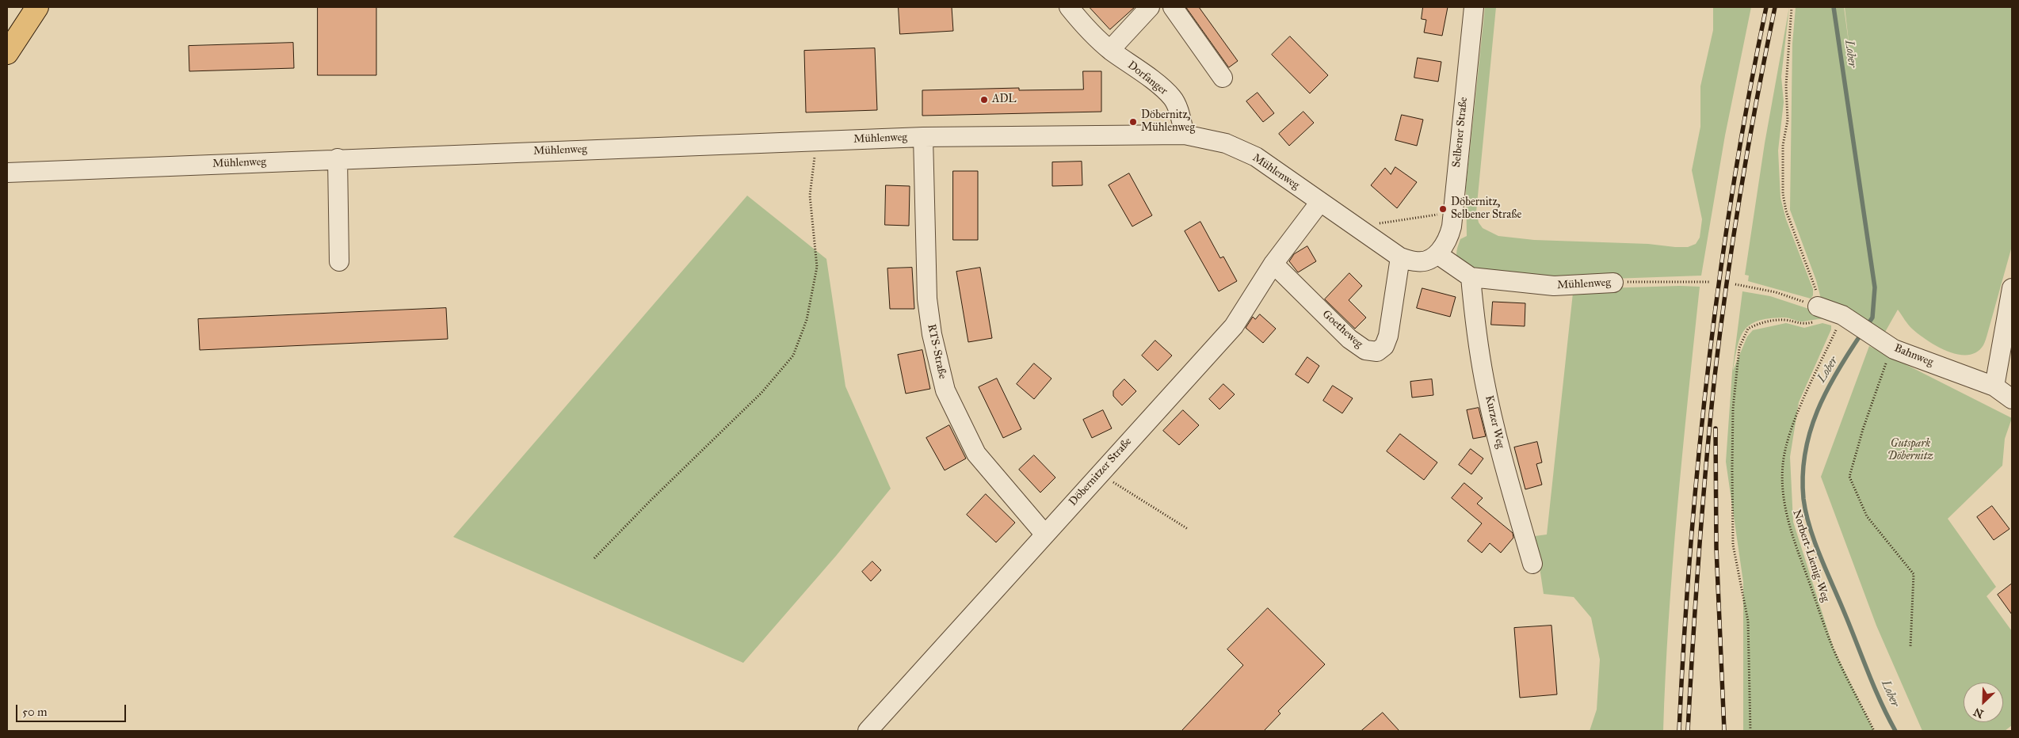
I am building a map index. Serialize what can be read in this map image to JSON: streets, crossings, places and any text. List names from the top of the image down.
{
  "streets": {
    "street": [
      "Dorfanger",
      "Selbener Straße",
      "Mühlenweg",
      "Goetheweg",
      "RTS-Straße",
      "Bahnweg",
      "Kurzer Weg",
      "Döbernitzer Straße"
    ],
    "path": ["Norbert-Lienig-Weg"]
  },
  "crossings": [
    ["Dorfanger", "Mühlenweg"],
    ["Selbener Straße", "Mühlenweg"],
    ["Mühlenweg", "Goetheweg"],
    ["Mühlenweg", "RTS-Straße"],
    ["Mühlenweg", "Kurzer Weg"],
    ["Mühlenweg", "Döbernitzer Straße"],
    ["Goetheweg", "Döbernitzer Straße"],
    ["RTS-Straße", "Döbernitzer Straße"],
    ["Bahnweg", "Norbert-Lienig-Weg"]
  ],
  "water": ["Lober"],
  "parks": ["Gutspark Döbernitz"],
  "places": ["ADL", "Döbernitz, Mühlenweg", "Döbernitz, Selbener Straße"],
  "scale_bar": "50 m",
  "north": "bottom left"
}
